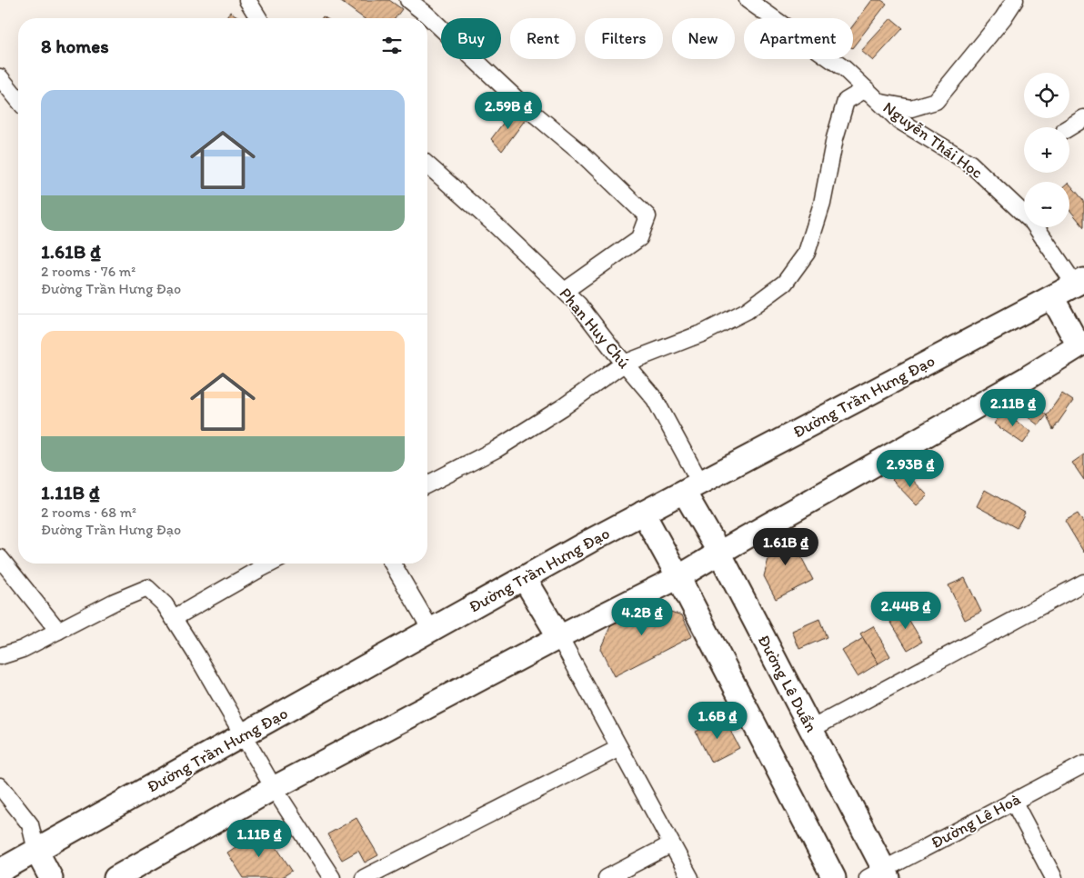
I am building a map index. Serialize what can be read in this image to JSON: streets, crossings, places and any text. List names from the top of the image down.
{
  "streets": {
    "main road": ["Đường Trần Hưng Đạo", "Đường Lê Duẩn"],
    "street": ["Nguyễn Thái Học", "Phan Huy Chú", "Đường Lê Hoà"]
  },
  "crossings": [
    ["Nguyễn Thái Học", "Đường Trần Hưng Đạo"],
    ["Phan Huy Chú", "Đường Trần Hưng Đạo"],
    ["Phan Huy Chú", "Đường Lê Duẩn"],
    ["Đường Trần Hưng Đạo", "Đường Lê Duẩn"],
    ["Đường Lê Duẩn", "Đường Lê Hoà"]
  ],
  "page": {
    "chip": [
      "Buy",
      "Rent",
      "Filters",
      "New",
      "Apartment"
    ],
    "heading": "8 homes",
    "map_buttons": ["+", "−"],
    "list": [
      {
        "name": "1.61B ₫",
        "note": "2 rooms · 76 m² · Đường Trần Hưng Đạo"
      },
      {
        "name": "1.11B ₫",
        "note": "2 rooms · 68 m² · Đường Trần Hưng Đạo"
      }
    ],
    "price": [
      "2.59B ₫",
      "2.11B ₫",
      "2.93B ₫",
      "1.61B ₫",
      "2.44B ₫",
      "4.2B ₫",
      "1.6B ₫",
      "1.11B ₫"
    ]
  }
}
